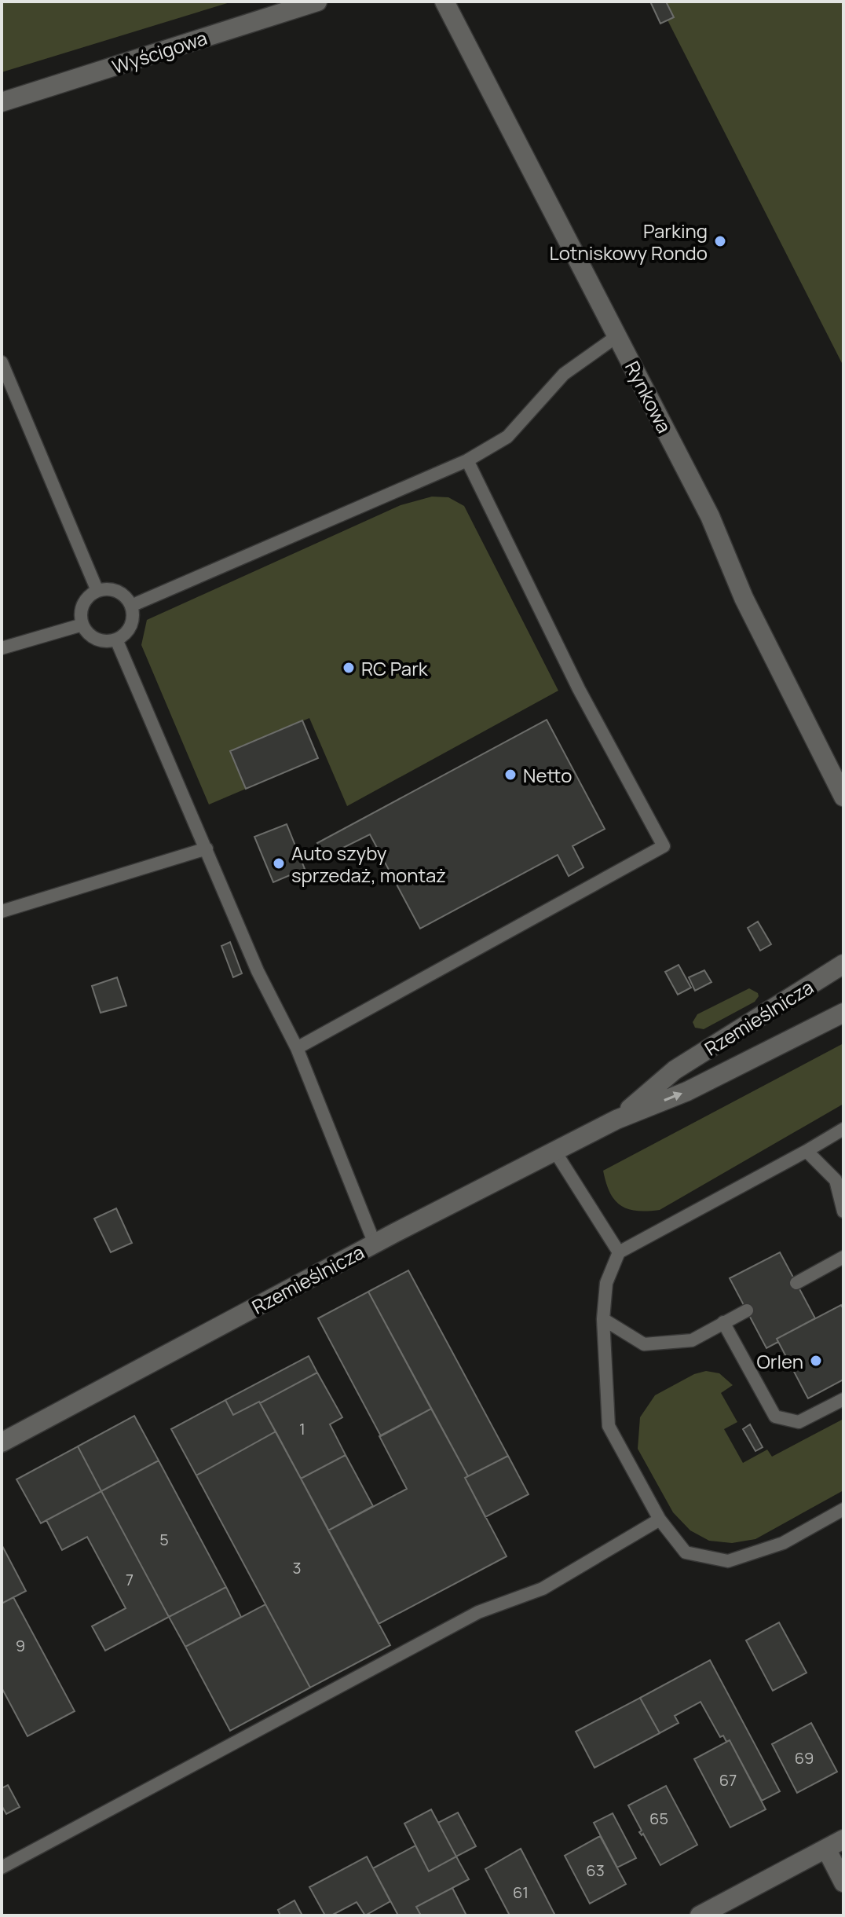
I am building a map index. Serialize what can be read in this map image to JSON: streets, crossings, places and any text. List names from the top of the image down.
{
  "streets": {
    "street": ["Wyścigowa", "Rynkowa", "Rzemieślnicza"]
  },
  "places": [
    "Parking Lotniskowy Rondo",
    "RC Park",
    "Netto",
    "Auto szyby sprzedaż, montaż",
    "Orlen"
  ],
  "house_numbers": [
    "1",
    "5",
    "3",
    "7",
    "9",
    "69",
    "67",
    "65",
    "63",
    "61"
  ]
}
